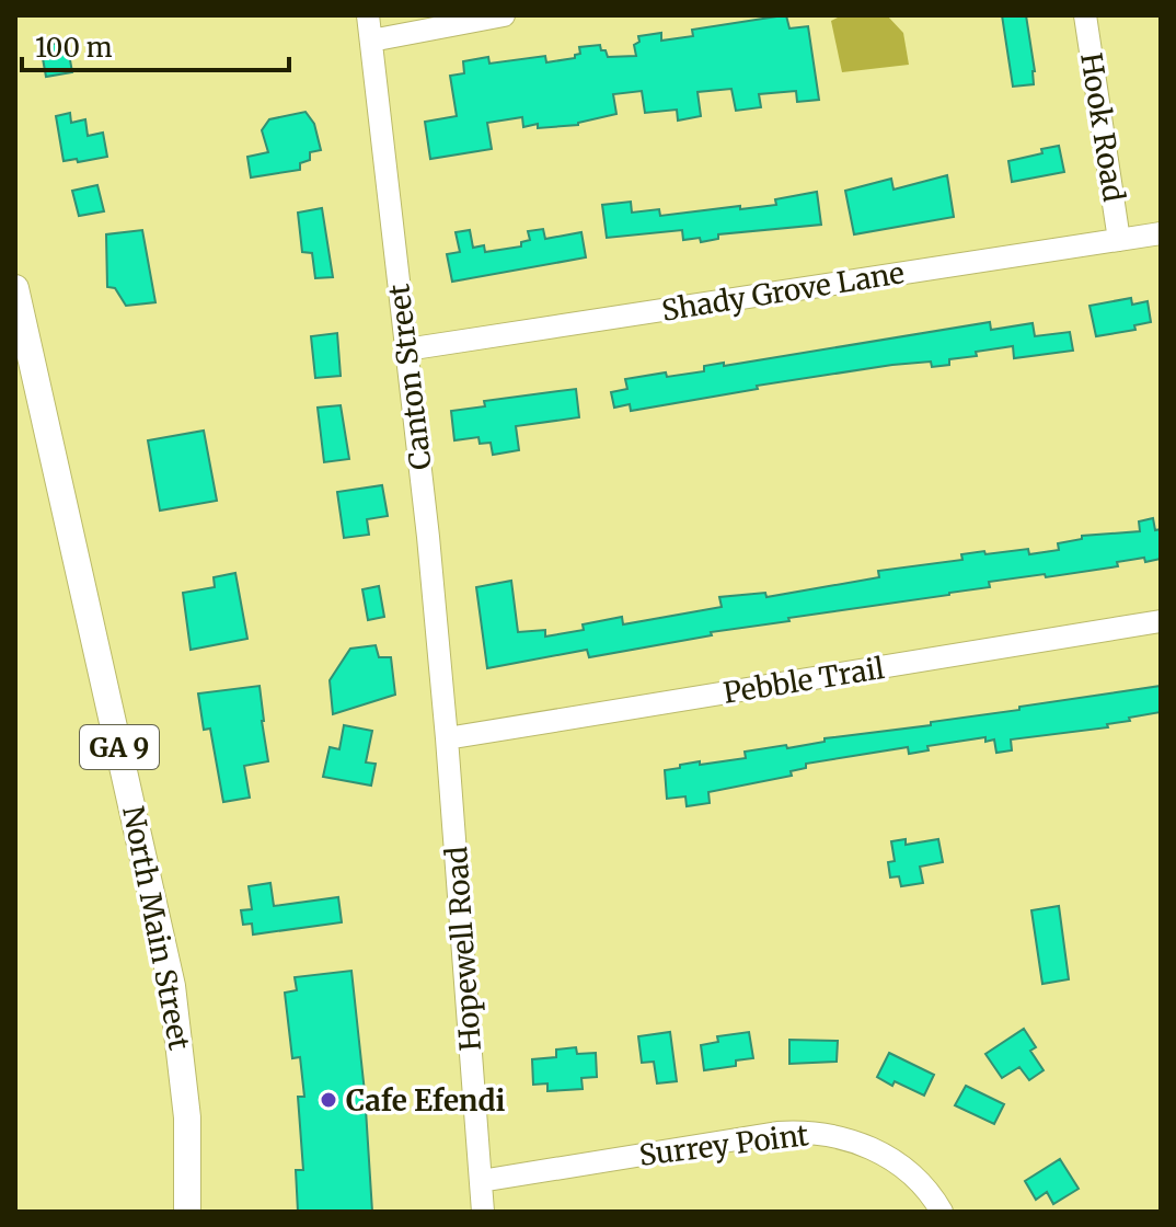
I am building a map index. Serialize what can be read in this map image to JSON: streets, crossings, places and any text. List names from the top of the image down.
{
  "streets": {
    "main road": ["GA 9", "North Main Street"],
    "street": [
      "Hook Road",
      "Shady Grove Lane",
      "Canton Street",
      "Pebble Trail",
      "Hopewell Road",
      "Surrey Point"
    ]
  },
  "crossings": [
    ["Hook Road", "Shady Grove Lane"],
    ["Shady Grove Lane", "Canton Street"],
    ["Canton Street", "Pebble Trail"],
    ["Canton Street", "Hopewell Road"],
    ["Pebble Trail", "Hopewell Road"],
    ["Hopewell Road", "Surrey Point"]
  ],
  "places": ["Cafe Efendi"],
  "scale_bar": "100 m"
}
